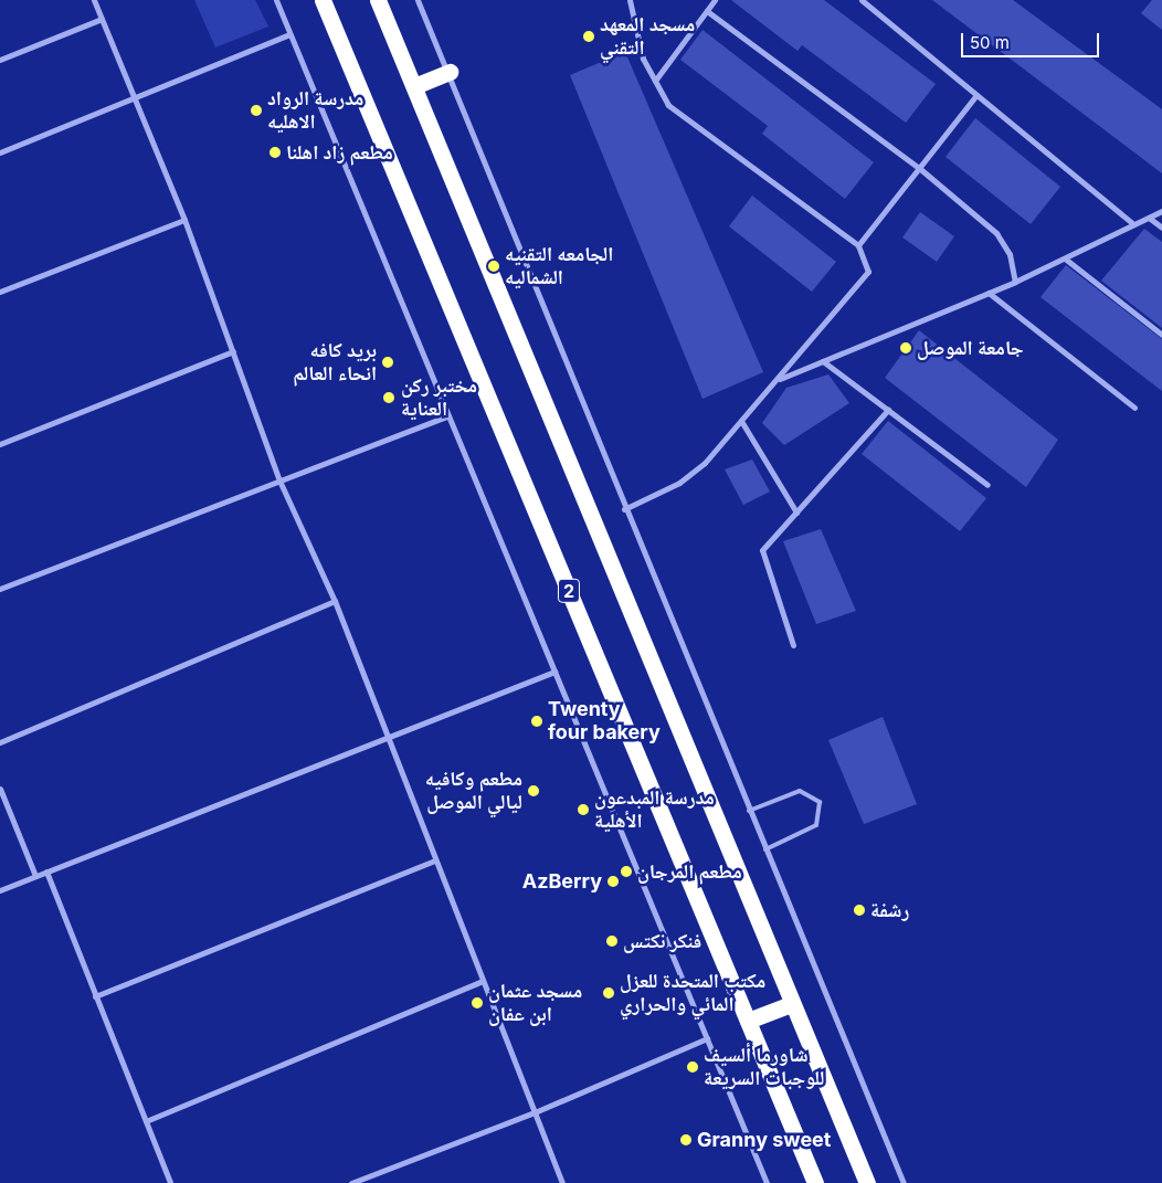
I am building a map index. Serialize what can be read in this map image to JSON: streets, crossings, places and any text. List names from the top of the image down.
{
  "streets": {
    "highway": ["2"]
  },
  "places": [
    "مسجد المعهد التقني",
    "مدرسة الرواد الاهليه",
    "مطعم زاد اهلنا",
    "الجامعه التقنيه الشماليه",
    "جامعة الموصل",
    "بريد كافه انحاء العالم",
    "مختبر ركن العناية",
    "Twenty four bakery",
    "مطعم وكافيه ليالي الموصل",
    "مدرسة المبدعون الأهلية",
    "مطعم المرجان",
    "AzBerry",
    "رشفة",
    "فنكر نكتس",
    "مكتب المتحدة للعزل المائي والحراري",
    "مسجد عثمان ابن عفان",
    "شاورما ألسيف للوجبات السريعة",
    "Granny sweet"
  ],
  "scale_bar": "50 m"
}
